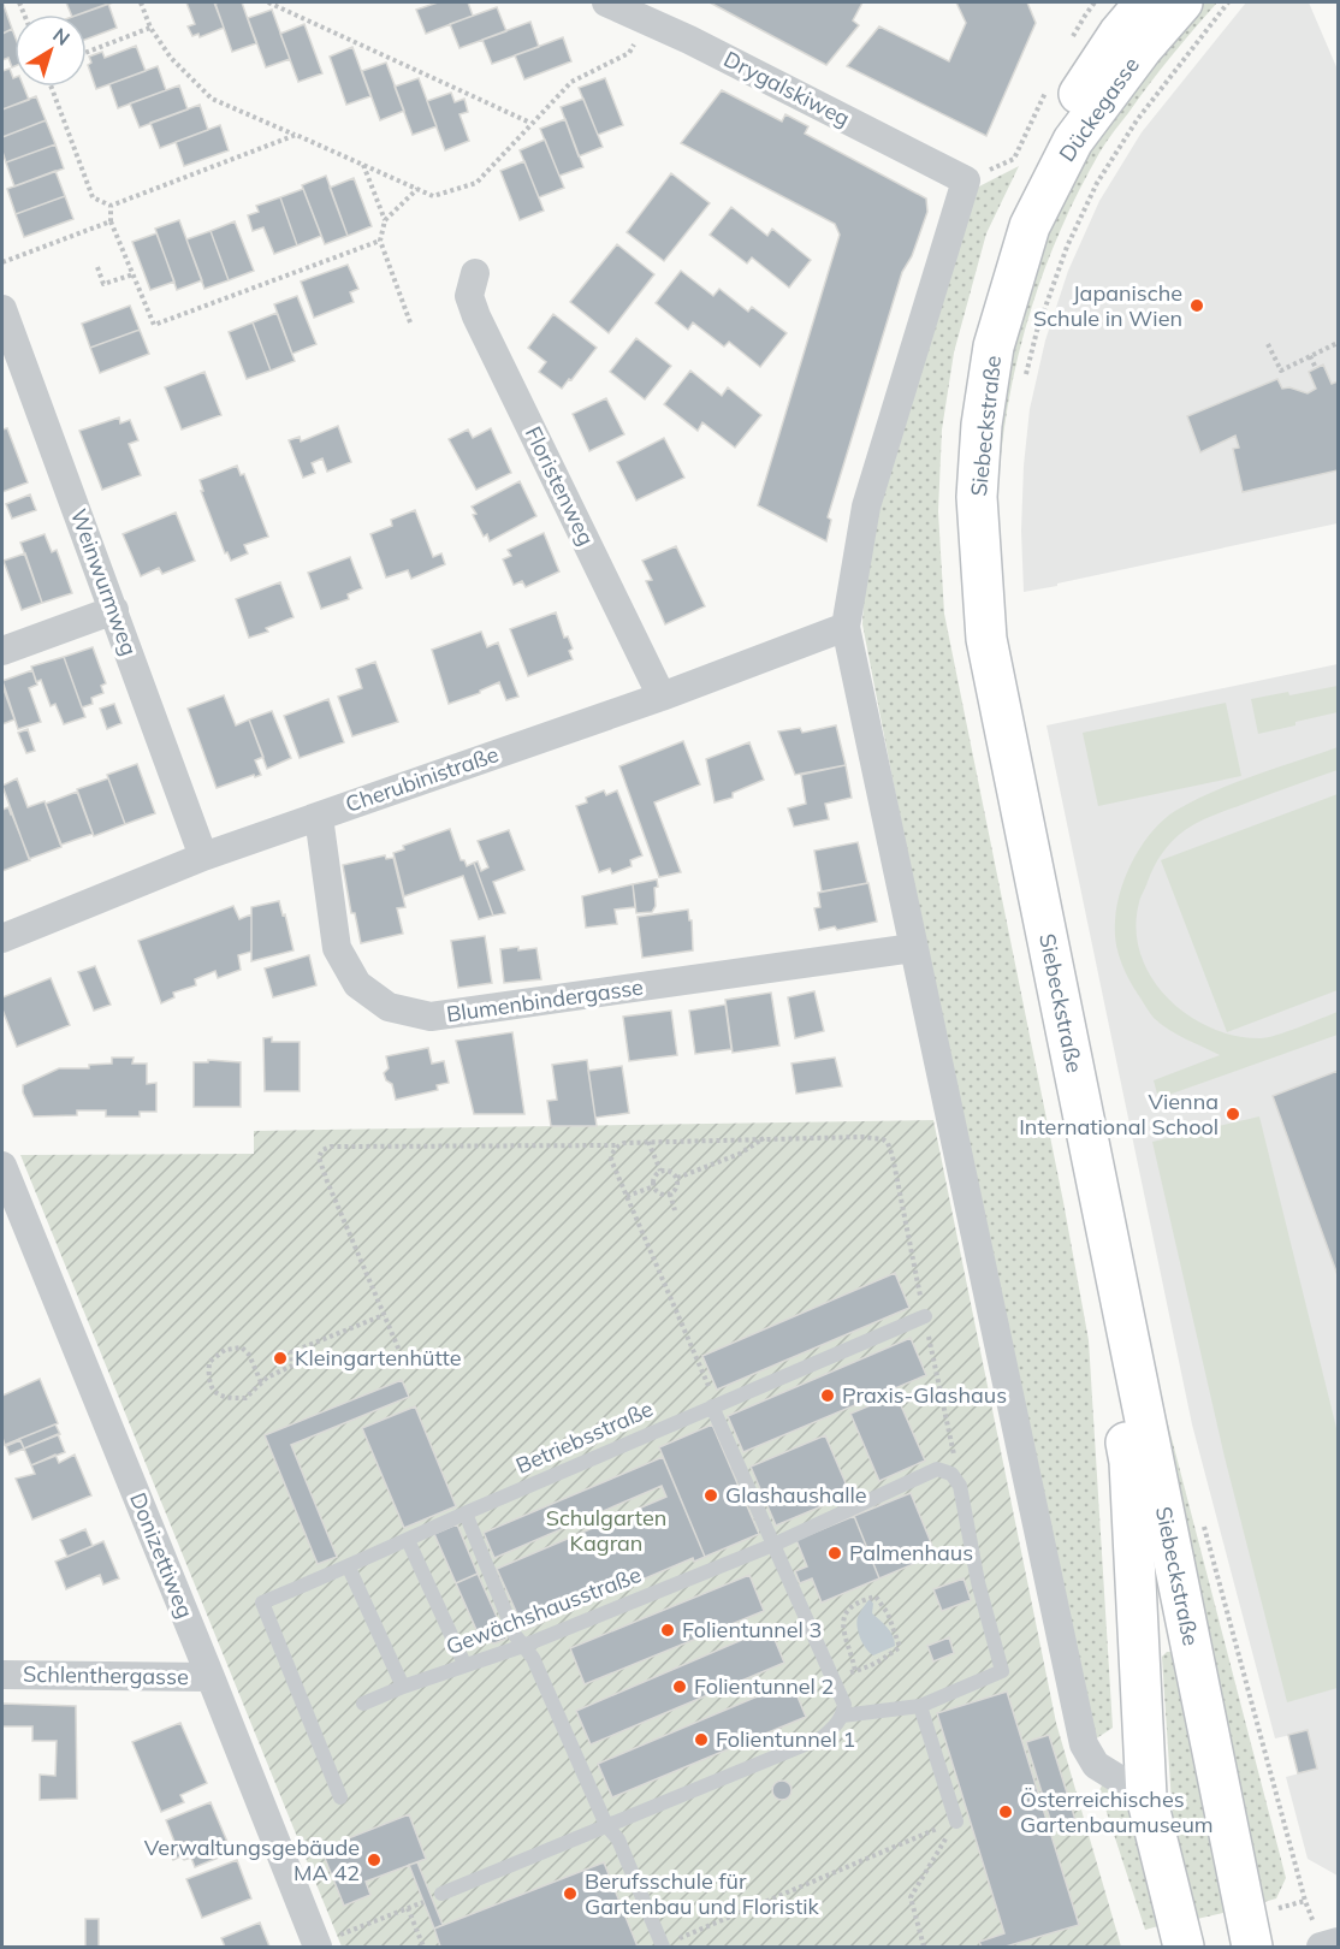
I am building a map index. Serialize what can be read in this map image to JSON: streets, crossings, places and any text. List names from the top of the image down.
{
  "streets": {
    "main road": ["Dückegasse", "Siebeckstraße"],
    "street": [
      "Drygalskiweg",
      "Floristenweg",
      "Weinwurmweg",
      "Cherubinistraße",
      "Blumenbindergasse",
      "Donizettiweg",
      "Schlenthergasse"
    ],
    "lane": ["Betriebsstraße", "Gewächshausstraße"]
  },
  "crossings": [
    ["Dückegasse", "Siebeckstraße"],
    ["Floristenweg", "Cherubinistraße"],
    ["Weinwurmweg", "Cherubinistraße"],
    ["Cherubinistraße", "Blumenbindergasse"],
    ["Donizettiweg", "Schlenthergasse"]
  ],
  "parks": ["Schulgarten Kagran"],
  "places": [
    "Japanische Schule in Wien",
    "Vienna International School",
    "Kleingartenhütte",
    "Praxis-Glashaus",
    "Glashaushalle",
    "Palmenhaus",
    "Folientunnel 3",
    "Folientunnel 2",
    "Folientunnel 1",
    "Österreichisches Gartenbaumuseum",
    "Verwaltungsgebäude MA 42",
    "Berufsschule für Gartenbau und Floristik"
  ],
  "north": "top right"
}
